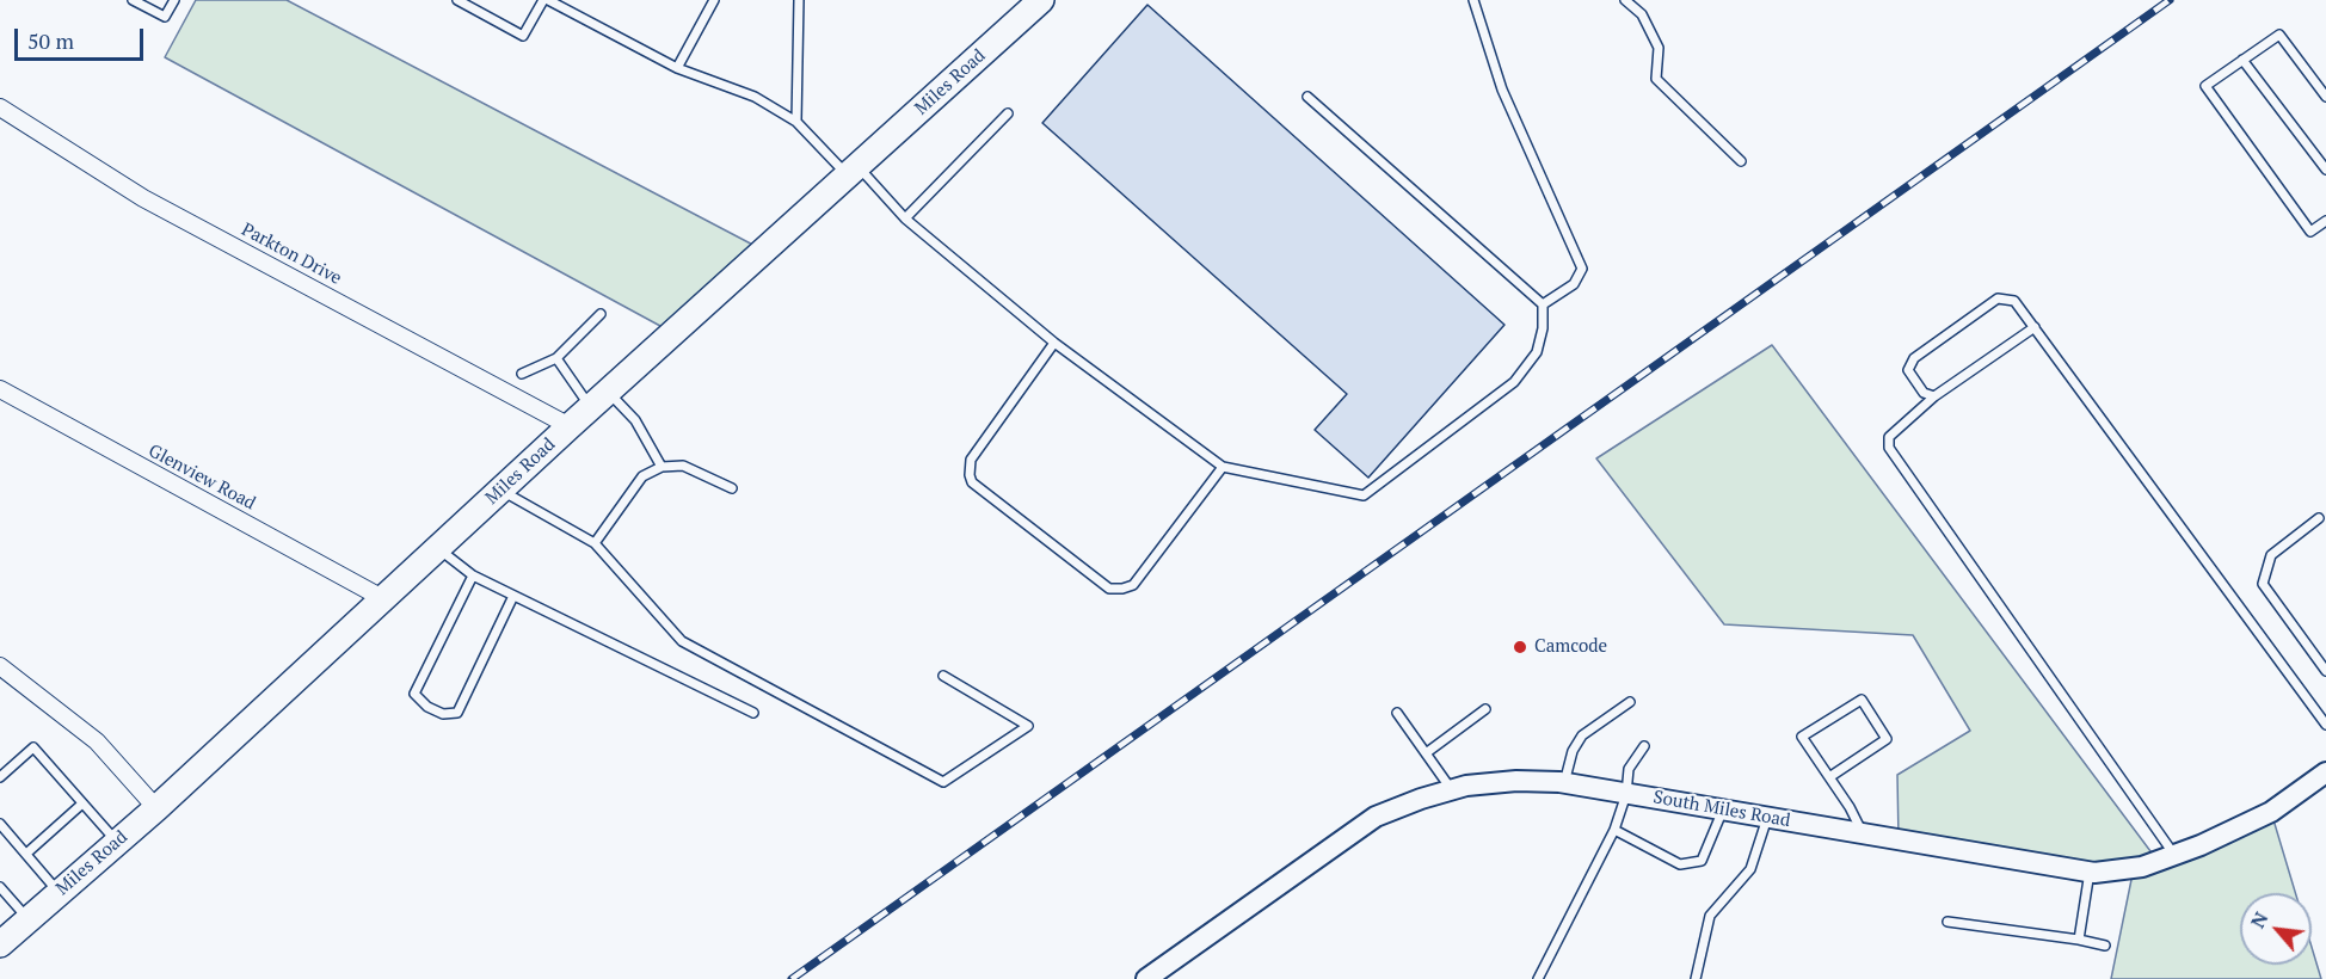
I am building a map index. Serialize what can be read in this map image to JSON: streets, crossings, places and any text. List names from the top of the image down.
{
  "streets": {
    "main road": ["Miles Road"],
    "street": ["Parkton Drive", "Glenview Road", "South Miles Road"]
  },
  "crossings": [
    ["Miles Road", "Parkton Drive"],
    ["Miles Road", "Glenview Road"]
  ],
  "places": ["Camcode"],
  "scale_bar": "50 m",
  "north": "top left"
}
